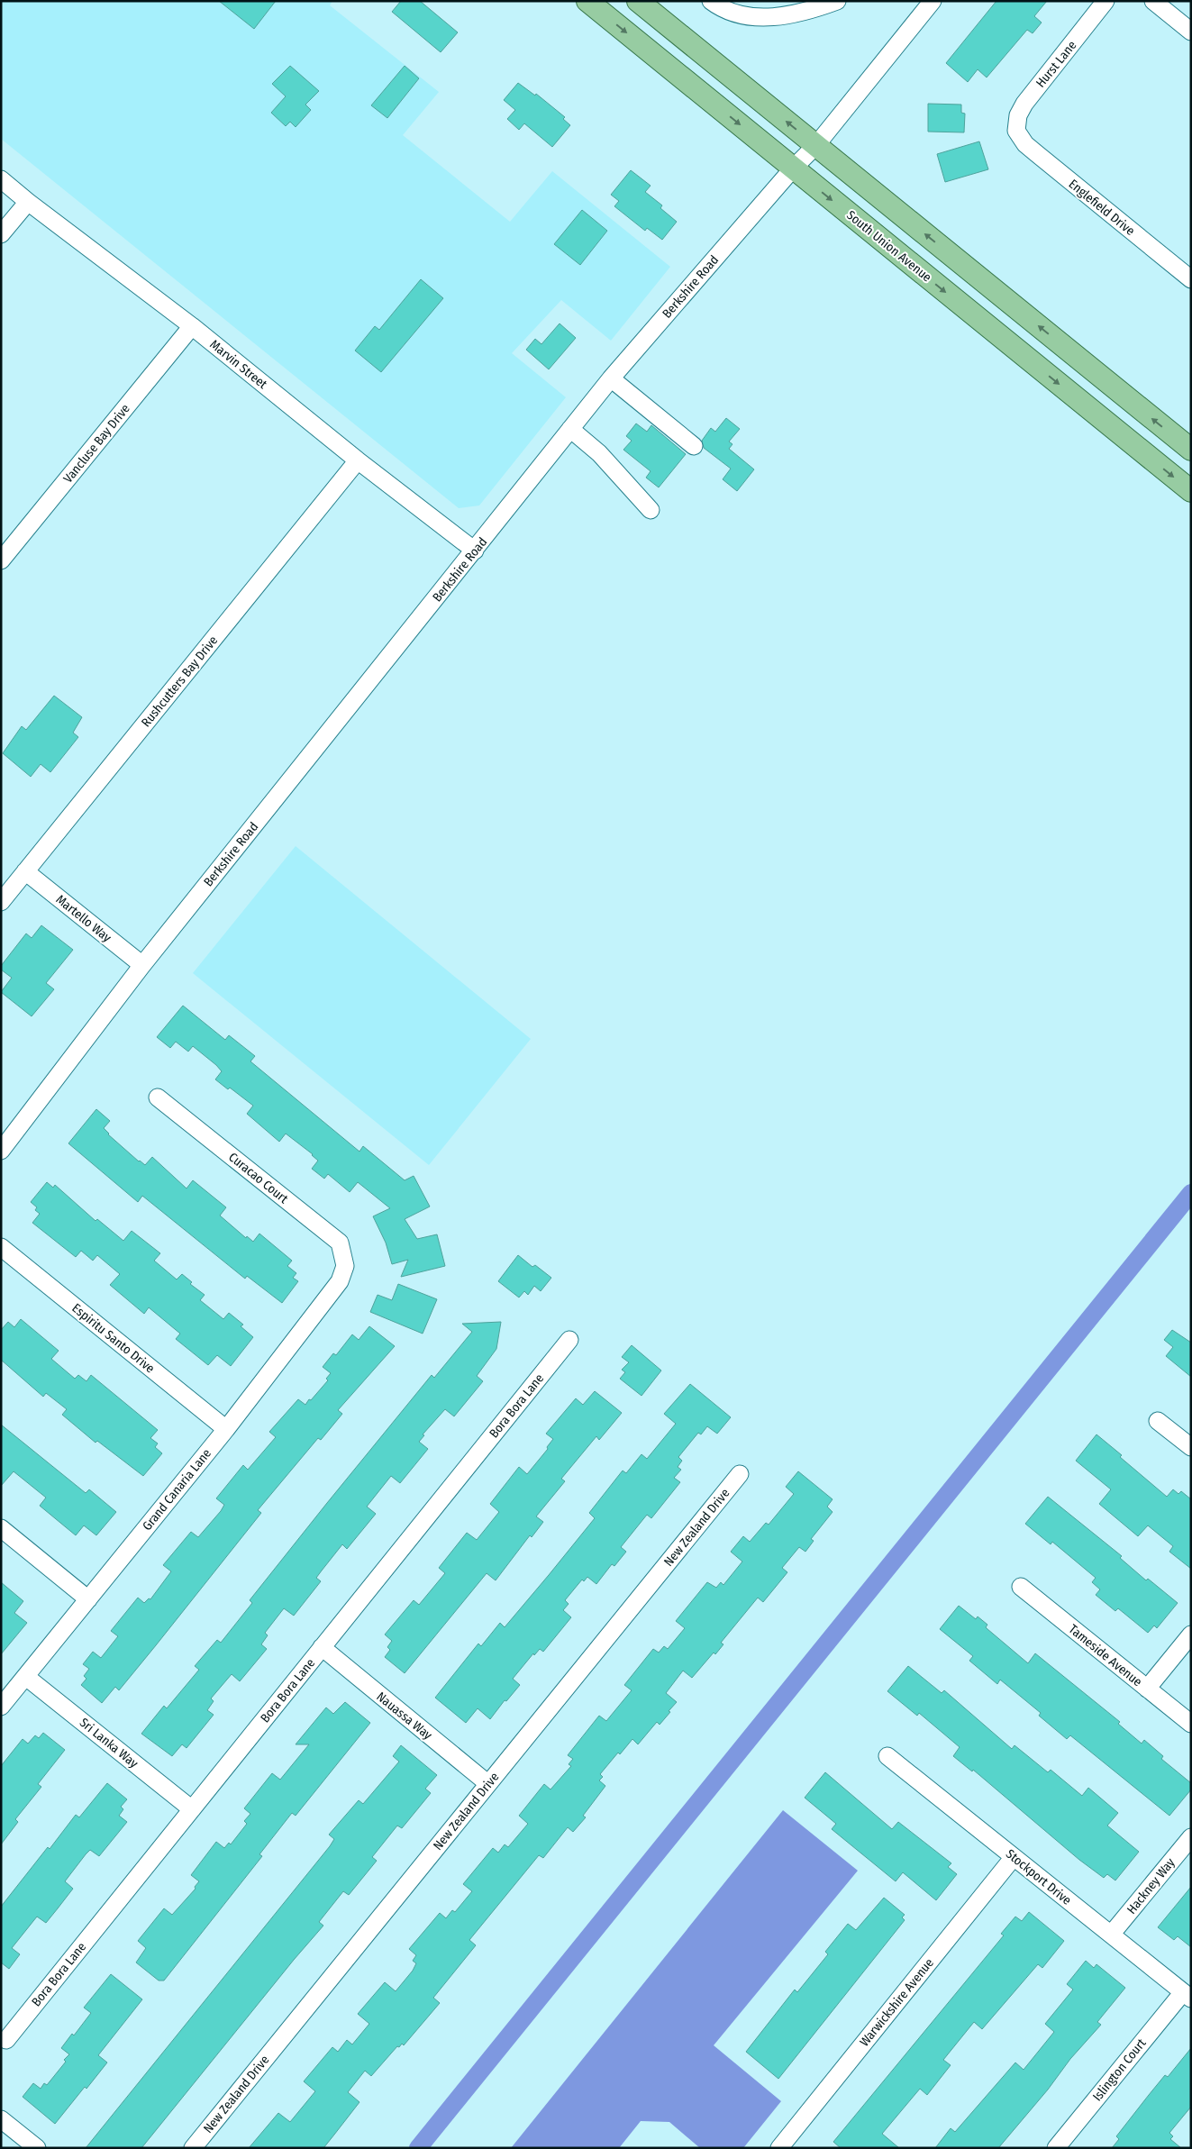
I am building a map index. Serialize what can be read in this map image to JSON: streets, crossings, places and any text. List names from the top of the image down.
{
  "streets": {
    "main road": ["South Union Avenue"],
    "street": [
      "Hurst Lane",
      "Englefield Drive",
      "Berkshire Road",
      "Marvin Street",
      "Vancluse Bay Drive",
      "Rushcutters Bay Drive",
      "Martello Way",
      "Curacao Court",
      "Espiritu Santo Drive",
      "Bora Bora Lane",
      "Grand Canaria Lane",
      "New Zealand Drive",
      "Tameside Avenue",
      "Nauassa Way",
      "Sri Lanka Way",
      "Stockport Drive",
      "Hackney Way",
      "Warwickshire Avenue",
      "Islington Court"
    ]
  },
  "crossings": [
    ["Hurst Lane", "Englefield Drive"],
    ["South Union Avenue", "Berkshire Road"],
    ["Berkshire Road", "Marvin Street"],
    ["Berkshire Road", "Martello Way"],
    ["Marvin Street", "Vancluse Bay Drive"],
    ["Marvin Street", "Rushcutters Bay Drive"],
    ["Rushcutters Bay Drive", "Martello Way"],
    ["Curacao Court", "Grand Canaria Lane"],
    ["Espiritu Santo Drive", "Grand Canaria Lane"],
    ["Bora Bora Lane", "Nauassa Way"],
    ["Bora Bora Lane", "Sri Lanka Way"],
    ["Grand Canaria Lane", "Sri Lanka Way"],
    ["New Zealand Drive", "Nauassa Way"],
    ["Stockport Drive", "Hackney Way"],
    ["Stockport Drive", "Warwickshire Avenue"],
    ["Stockport Drive", "Islington Court"]
  ]
}
